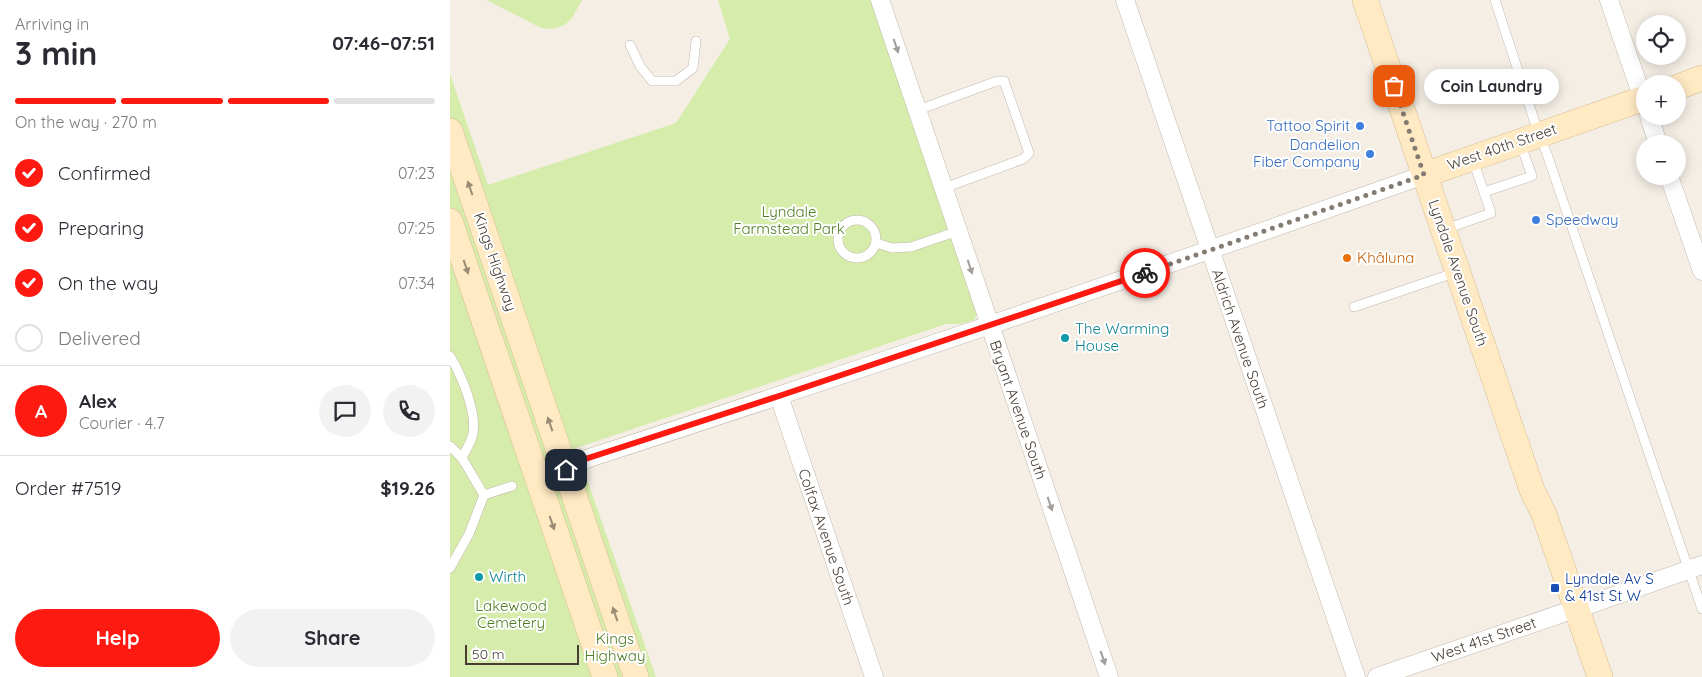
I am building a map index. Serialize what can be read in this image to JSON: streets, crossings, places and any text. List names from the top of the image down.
{
  "streets": {
    "street": [
      "West 40th Street",
      "Kings Highway",
      "Lyndale Avenue South",
      "Aldrich Avenue South",
      "Bryant Avenue South",
      "Colfax Avenue South",
      "West 41st Street"
    ]
  },
  "crossings": [
    ["West 40th Street", "Kings Highway"],
    ["West 40th Street", "Lyndale Avenue South"],
    ["West 40th Street", "Aldrich Avenue South"],
    ["West 40th Street", "Bryant Avenue South"],
    ["West 40th Street", "Colfax Avenue South"],
    ["Lyndale Avenue South", "West 41st Street"]
  ],
  "one_way": ["Bryant Avenue South"],
  "parks": ["Lyndale Farmstead Park", "Lakewood Cemetery", "Kings Highway"],
  "places": {
    "other": [
      "Coin Laundry",
      "Tattoo Spirit",
      "Dandelion Fiber Company",
      "Speedway",
      "Khâluna",
      "The Warming House",
      "Wirth"
    ],
    "transit": ["Lyndale Av S & 41st St W"]
  },
  "scale_bar": "50 m",
  "page": {
    "heading": ["3 min", "Arriving in", "07:46–07:51"],
    "panel": [
      "Alex",
      "Courier · 4.7",
      "Order #7519",
      "$19.26"
    ],
    "map_buttons": ["+", "−"],
    "bubble": "Coin Laundry",
    "bar": "On the way · 270 m",
    "list": [
      ["Confirmed", "07:23"],
      ["Preparing", "07:25"],
      ["On the way", "07:34"],
      "Delivered"
    ],
    "round": "A",
    "buttons": ["Help", "Share"],
    "scale": "50 m"
  }
}
